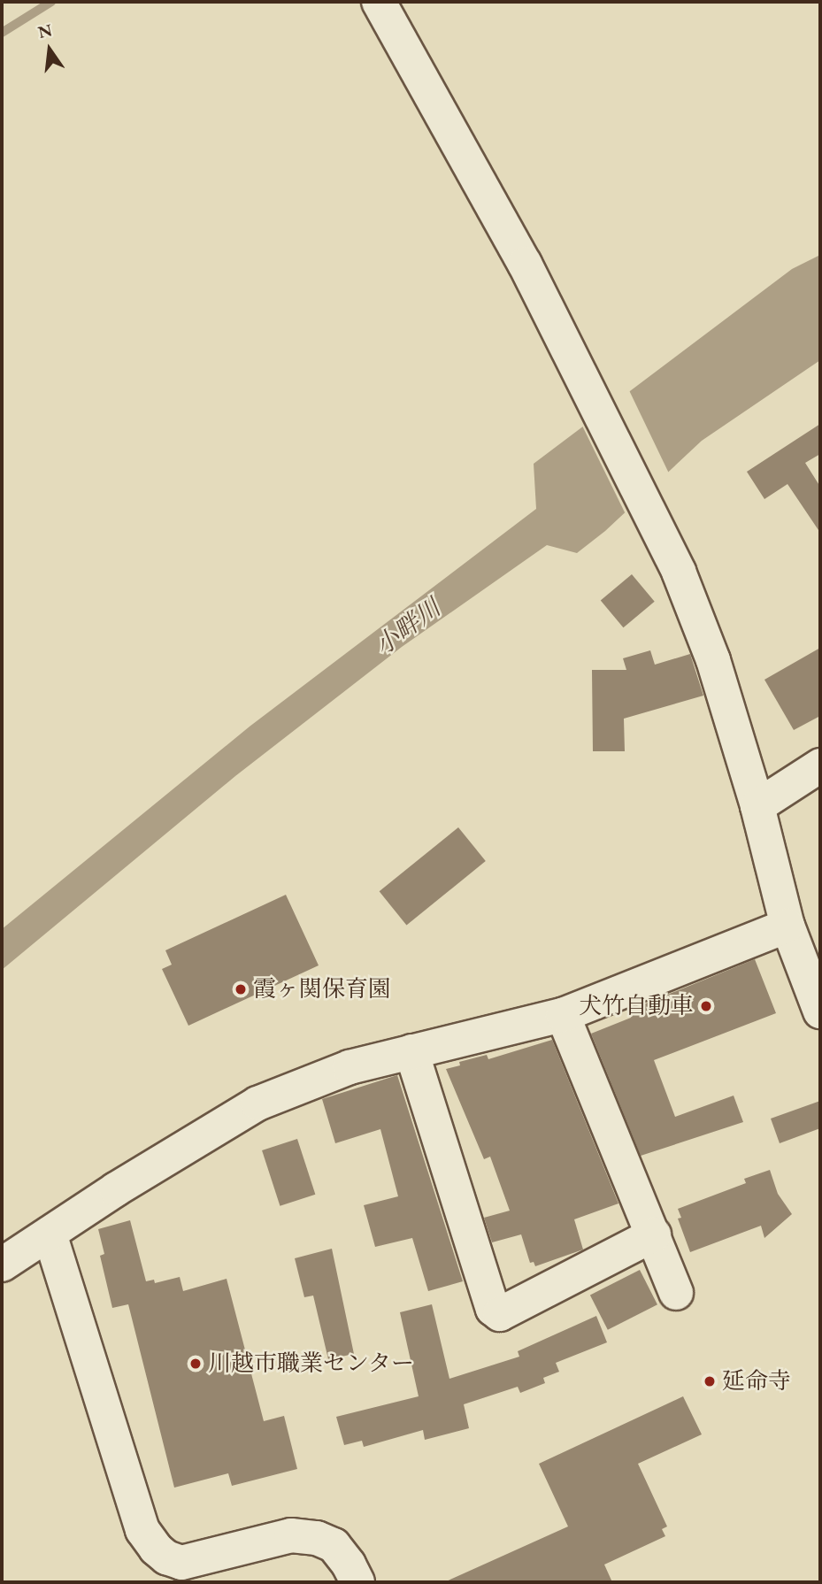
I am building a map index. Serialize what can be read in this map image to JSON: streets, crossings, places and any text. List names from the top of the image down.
{
  "water": ["小畔川"],
  "places": [
    "霞ヶ関保育園",
    "犬竹自動車",
    "川越市職業センター",
    "延命寺"
  ],
  "north": "top"
}
